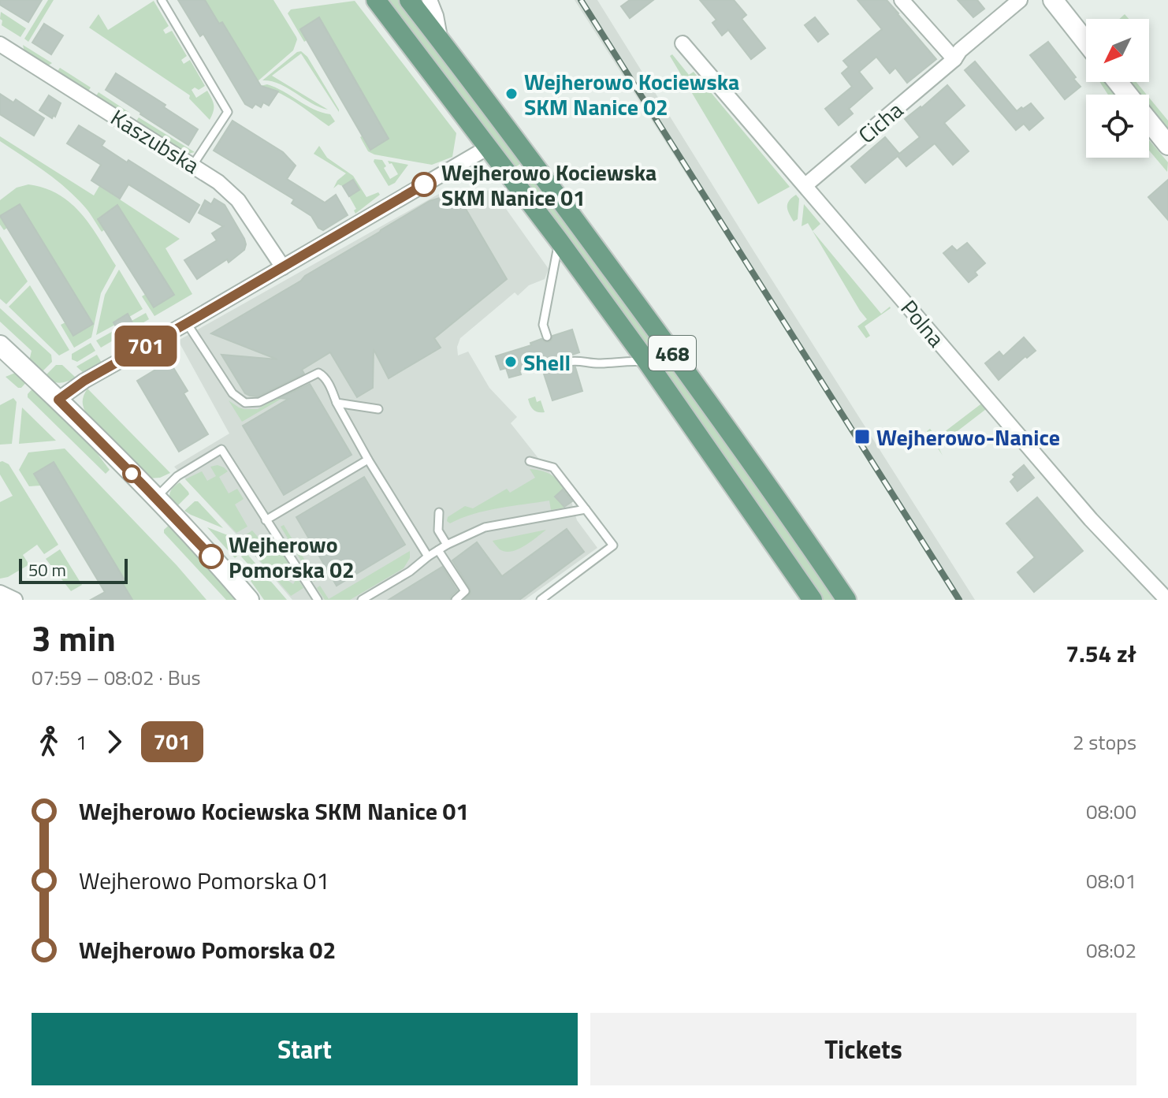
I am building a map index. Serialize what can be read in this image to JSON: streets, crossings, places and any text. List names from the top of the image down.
{
  "streets": {
    "main road": ["468"],
    "street": ["Cicha", "Kaszubska", "Polna"]
  },
  "crossings": [
    ["Cicha", "Polna"]
  ],
  "places": {
    "other": [
      "Wejherowo Kociewska SKM Nanice 02",
      "Wejherowo Kociewska SKM Nanice 01",
      "Shell",
      "Wejherowo Pomorska 02"
    ],
    "transit": ["Wejherowo-Nanice"]
  },
  "lines": ["bus line 701"],
  "scale_bar": "50 m",
  "north": "bottom left",
  "page": {
    "on_map": "701",
    "scale": "50 m",
    "heading": ["3 min", "07:59 – 08:02 · Bus", "7.54 zł"],
    "legs": ["1", "701", "2 stops"],
    "list": [
      {
        "name": "Wejherowo Kociewska SKM Nanice 01",
        "value": "08:00"
      },
      {
        "name": "Wejherowo Pomorska 01",
        "value": "08:01"
      },
      {
        "name": "Wejherowo Pomorska 02",
        "value": "08:02"
      }
    ],
    "buttons": ["Start", "Tickets"]
  }
}
